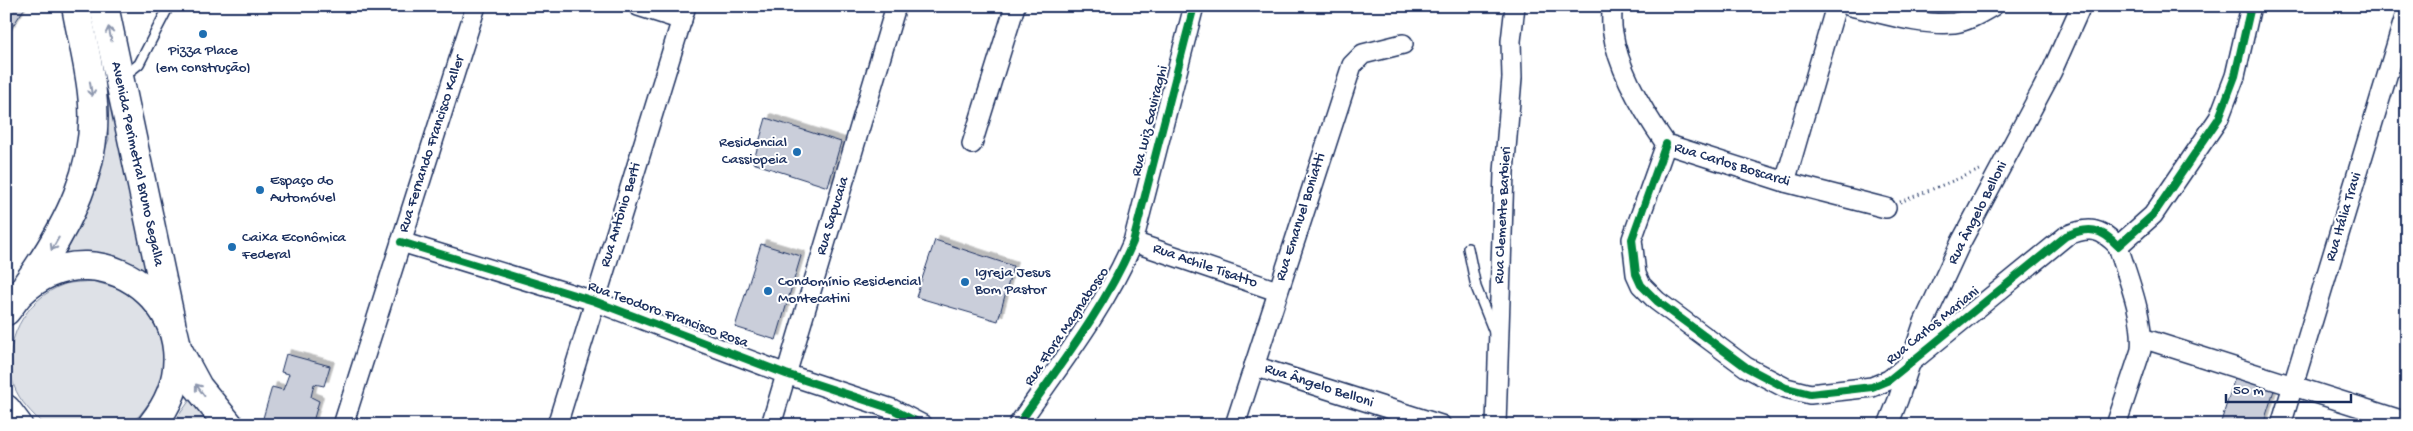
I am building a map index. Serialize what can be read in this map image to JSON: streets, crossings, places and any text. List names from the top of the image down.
{
  "streets": {
    "main road": ["Avenida Perimetral Bruno Segalla"],
    "street": [
      "Rua Luiz Gaviraghi",
      "Rua Fernando Francisco Kaller",
      "Rua Carlos Boscardi",
      "Rua Ângelo Belloni",
      "Rua Antônio Berti",
      "Rua Clemente Barbieri",
      "Rua Sapucaia",
      "Rua Emanuel Boniatti",
      "Rua Itália Travi",
      "Rua Achile Tisatto",
      "Rua Teodoro Francisco Rosa",
      "Rua Carlos Mariani",
      "Rua Flora Magnabosco"
    ]
  },
  "crossings": [
    ["Rua Luiz Gaviraghi", "Rua Achile Tisatto"],
    ["Rua Luiz Gaviraghi", "Rua Flora Magnabosco"],
    ["Rua Fernando Francisco Kaller", "Rua Teodoro Francisco Rosa"],
    ["Rua Carlos Boscardi", "Rua Carlos Mariani"],
    ["Rua Ângelo Belloni", "Rua Emanuel Boniatti"],
    ["Rua Ângelo Belloni", "Rua Carlos Mariani"],
    ["Rua Antônio Berti", "Rua Teodoro Francisco Rosa"],
    ["Rua Sapucaia", "Rua Teodoro Francisco Rosa"],
    ["Rua Emanuel Boniatti", "Rua Achile Tisatto"],
    ["Rua Achile Tisatto", "Rua Flora Magnabosco"]
  ],
  "places": [
    "Pizza Place (em construção)",
    "Residencial Cassiopeia",
    "Espaço do Automóvel",
    "Caixa Econômica Federal",
    "Igreja Jesus Bom Pastor",
    "Condomínio Residencial Montecatini"
  ],
  "scale_bar": "50 m"
}
